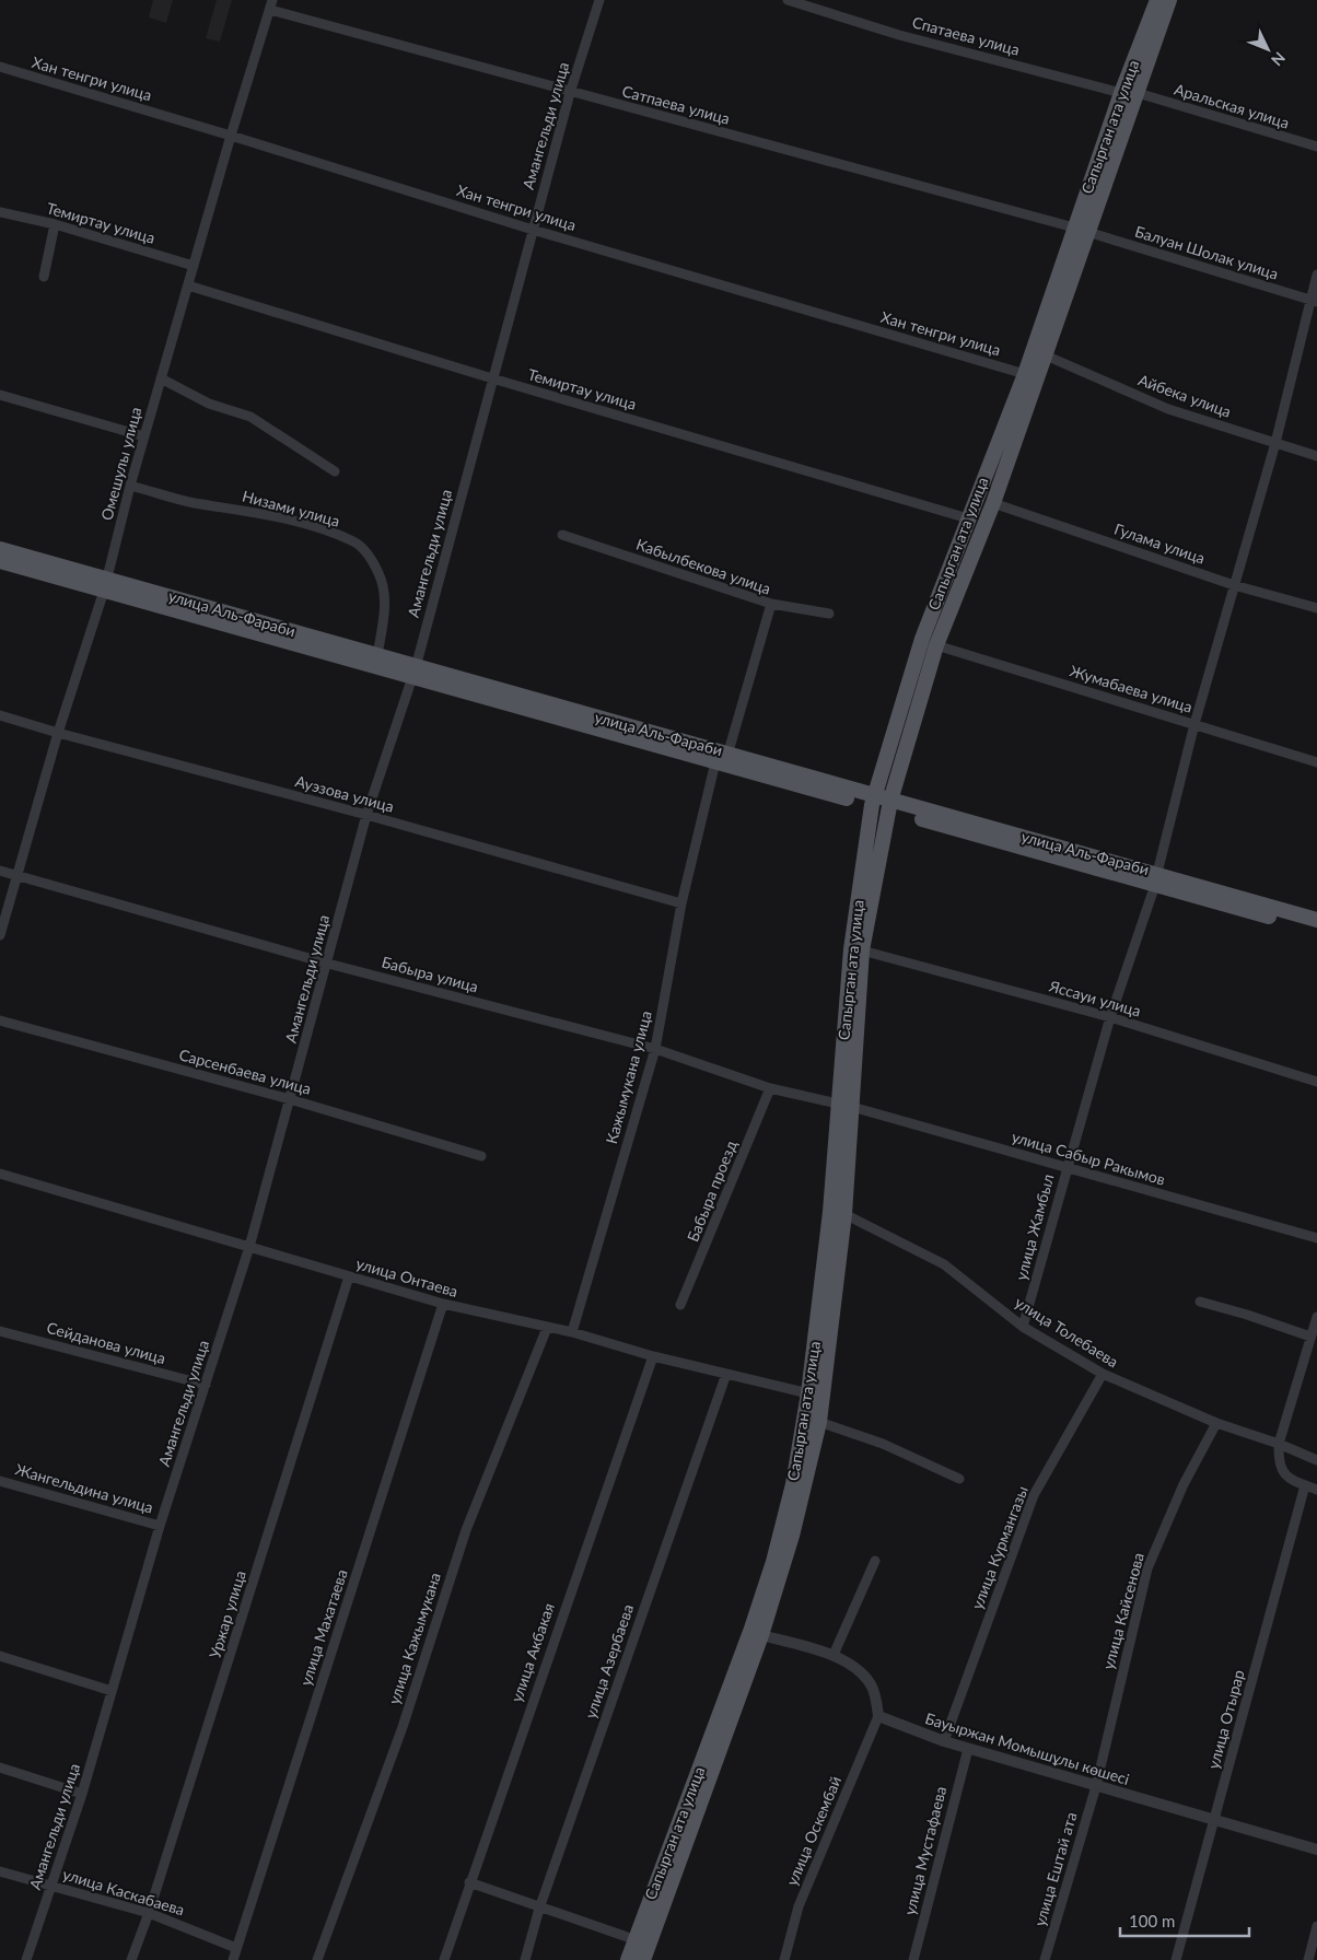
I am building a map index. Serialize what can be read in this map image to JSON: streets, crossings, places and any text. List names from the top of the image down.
{
  "streets": {
    "main road": ["Сапырган ата улица", "улица Аль-Фараби"],
    "street": [
      "Спатаева улица",
      "Хан тенгри улица",
      "Сатпаева улица",
      "Аральская улица",
      "Амангельди улица",
      "Темиртау улица",
      "Балуан Шолак улица",
      "Айбека улица",
      "Омешулы улица",
      "Низами улица",
      "Гулама улица",
      "Кабылбекова улица",
      "Жумабаева улица",
      "Ауэзова улица",
      "Бабыра улица",
      "Яссауи улица",
      "Сарсенбаева улица",
      "Кажымукана улица",
      "улица Сабыр Ракымов",
      "Бабыра проезд",
      "улица Жамбыл",
      "улица Онтаева",
      "улица Толебаева",
      "Сейданова улица",
      "Жангельдина улица",
      "улица Курмангазы",
      "улица Кайсенова",
      "Уржар улица",
      "улица Махатаева",
      "улица Кажымукана",
      "улица Акбакая",
      "улица Азербаева",
      "улица Отырар",
      "Бауыржан Момышұлы көшесі",
      "улица Оскембай",
      "улица Мустафаева",
      "улица Ештай ата",
      "улица Каскабаева"
    ]
  },
  "crossings": [
    ["Спатаева улица", "Аральская улица"],
    ["Спатаева улица", "Сапырган ата улица"],
    ["Хан тенгри улица", "Амангельди улица"],
    ["Хан тенгри улица", "Сапырган ата улица"],
    ["Хан тенгри улица", "Омешулы улица"],
    ["Сатпаева улица", "Амангельди улица"],
    ["Сатпаева улица", "Сапырган ата улица"],
    ["Сатпаева улица", "Балуан Шолак улица"],
    ["Сатпаева улица", "Омешулы улица"],
    ["Аральская улица", "Сапырган ата улица"],
    ["Амангельди улица", "Темиртау улица"],
    ["Амангельди улица", "улица Аль-Фараби"],
    ["Амангельди улица", "Ауэзова улица"],
    ["Амангельди улица", "Бабыра улица"],
    ["Амангельди улица", "Сарсенбаева улица"],
    ["Амангельди улица", "улица Онтаева"],
    ["Амангельди улица", "Сейданова улица"],
    ["Амангельди улица", "Жангельдина улица"],
    ["Амангельди улица", "улица Каскабаева"],
    ["Сапырган ата улица", "Темиртау улица"],
    ["Сапырган ата улица", "Балуан Шолак улица"],
    ["Сапырган ата улица", "Айбека улица"],
    ["Сапырган ата улица", "Гулама улица"],
    ["Сапырган ата улица", "улица Аль-Фараби"],
    ["Сапырган ата улица", "Жумабаева улица"],
    ["Сапырган ата улица", "Бабыра улица"],
    ["Сапырган ата улица", "Яссауи улица"],
    ["Сапырган ата улица", "улица Сабыр Ракымов"],
    ["Сапырган ата улица", "улица Онтаева"],
    ["Сапырган ата улица", "улица Толебаева"],
    ["Темиртау улица", "Омешулы улица"],
    ["Балуан Шолак улица", "улица Жамбыл"],
    ["Айбека улица", "улица Жамбыл"],
    ["Омешулы улица", "Низами улица"],
    ["Омешулы улица", "улица Аль-Фараби"],
    ["Омешулы улица", "Ауэзова улица"],
    ["Омешулы улица", "Бабыра улица"],
    ["Низами улица", "улица Аль-Фараби"],
    ["Гулама улица", "улица Жамбыл"],
    ["Кабылбекова улица", "улица Аль-Фараби"],
    ["Кабылбекова улица", "Кажымукана улица"],
    ["улица Аль-Фараби", "Кажымукана улица"],
    ["улица Аль-Фараби", "улица Жамбыл"],
    ["Жумабаева улица", "улица Жамбыл"],
    ["Ауэзова улица", "Кажымукана улица"],
    ["Бабыра улица", "Кажымукана улица"],
    ["Бабыра улица", "улица Сабыр Ракымов"],
    ["Бабыра улица", "Бабыра проезд"],
    ["Яссауи улица", "улица Жамбыл"],
    ["Кажымукана улица", "улица Онтаева"],
    ["улица Сабыр Ракымов", "улица Жамбыл"],
    ["улица Жамбыл", "улица Толебаева"],
    ["улица Онтаева", "Уржар улица"],
    ["улица Онтаева", "улица Махатаева"],
    ["улица Онтаева", "улица Кажымукана"],
    ["улица Онтаева", "улица Акбакая"],
    ["улица Онтаева", "улица Азербаева"],
    ["улица Толебаева", "улица Курмангазы"],
    ["улица Толебаева", "улица Кайсенова"],
    ["улица Курмангазы", "Бауыржан Момышұлы көшесі"],
    ["улица Кайсенова", "Бауыржан Момышұлы көшесі"],
    ["улица Кайсенова", "улица Ештай ата"],
    ["Уржар улица", "улица Каскабаева"],
    ["улица Махатаева", "улица Каскабаева"],
    ["улица Отырар", "Бауыржан Момышұлы көшесі"],
    ["Бауыржан Момышұлы көшесі", "улица Оскембай"],
    ["Бауыржан Момышұлы көшесі", "улица Мустафаева"],
    ["Бауыржан Момышұлы көшесі", "улица Ештай ата"]
  ],
  "scale_bar": "100 m",
  "north": "bottom right"
}
